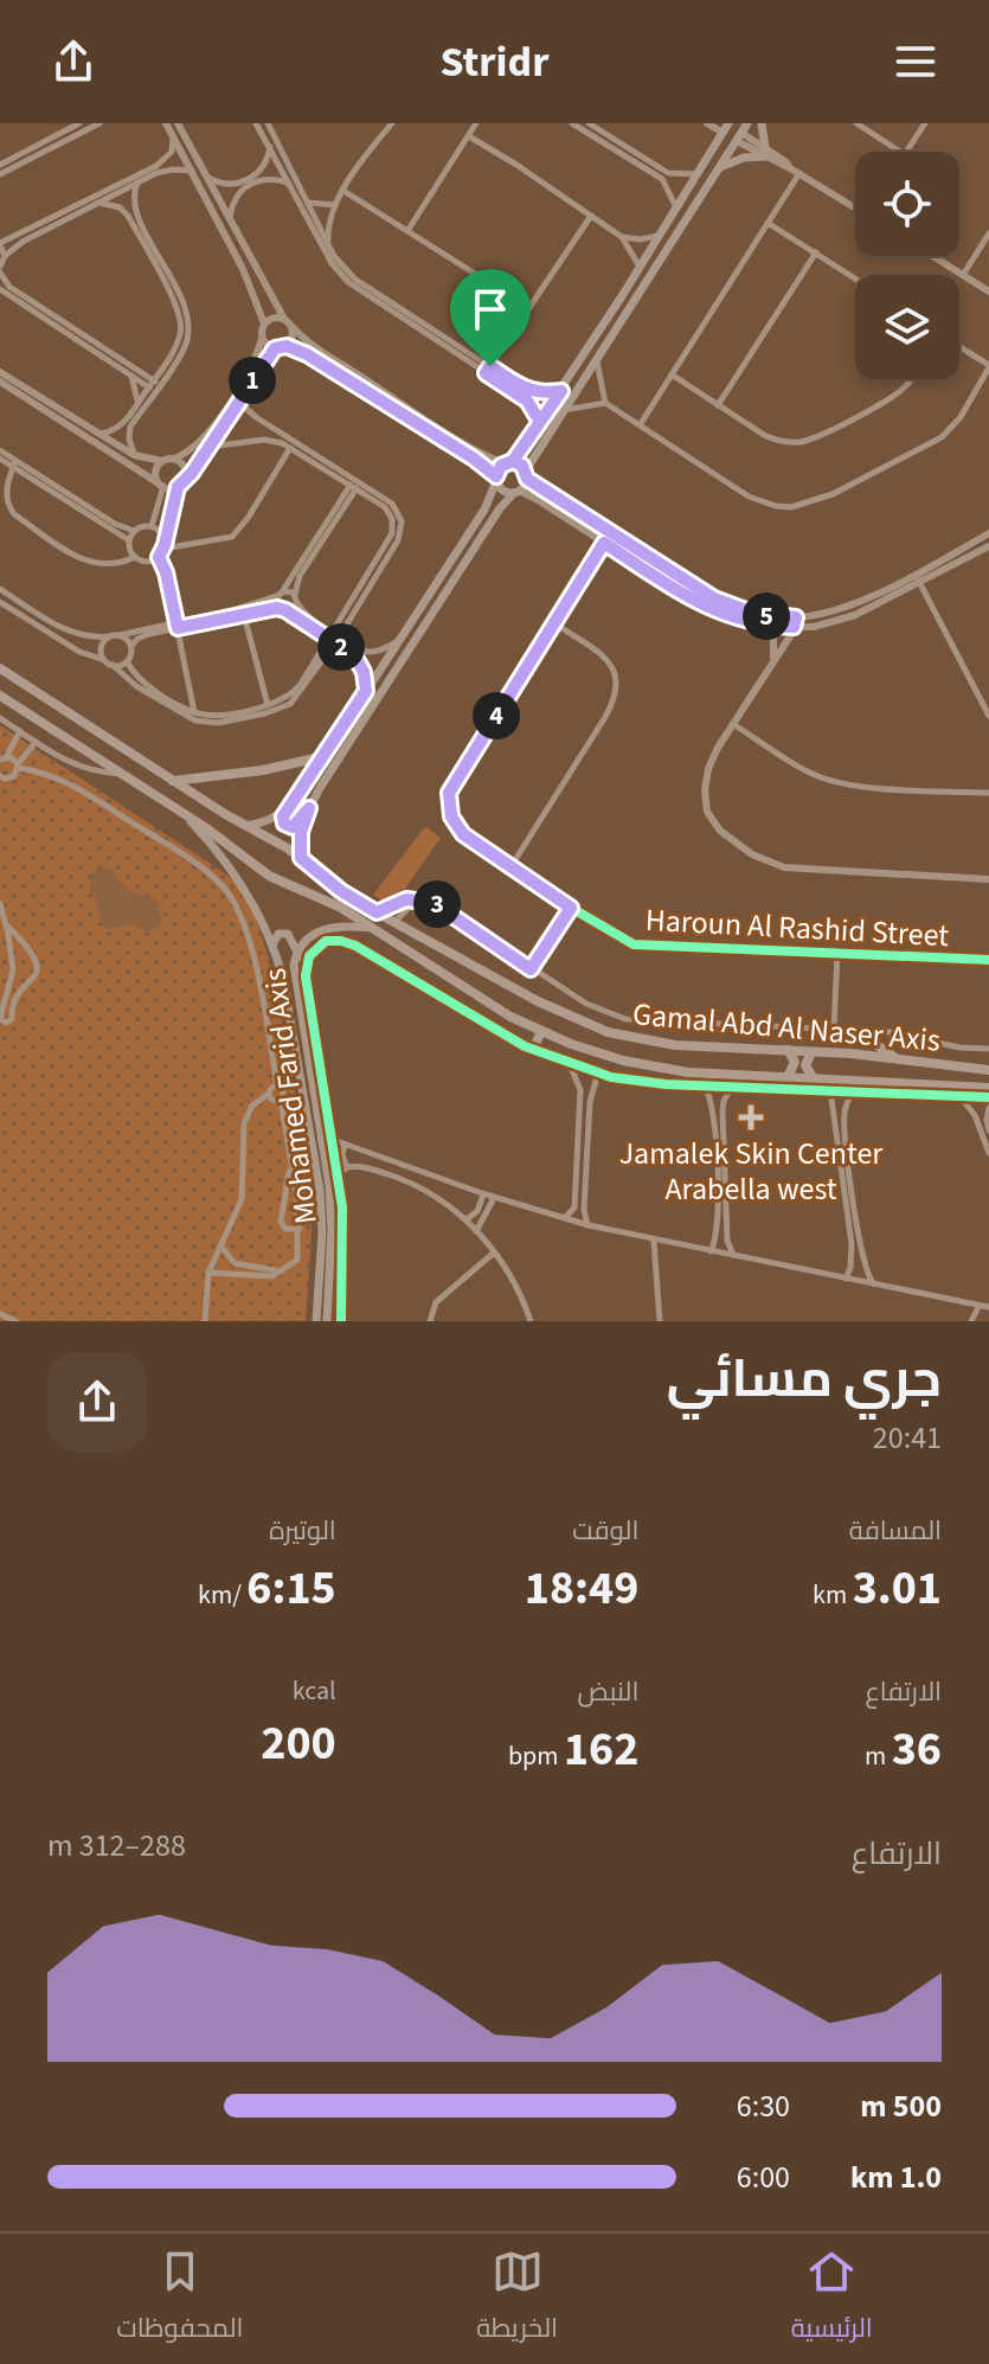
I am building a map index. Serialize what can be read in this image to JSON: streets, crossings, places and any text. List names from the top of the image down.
{
  "streets": {
    "main road": ["Gamal Abd Al Naser Axis", "Mohamed Farid Axis"],
    "street": ["Haroun Al Rashid Street"]
  },
  "crossings": [
    ["Gamal Abd Al Naser Axis", "Mohamed Farid Axis"]
  ],
  "places": {
    "health": ["Jamalek Skin Center Arabella west"]
  },
  "page": {
    "header": "Stridr",
    "pins": [
      "1",
      "5",
      "2",
      "4",
      "3"
    ],
    "heading": ["جري مسائي", "20:41"],
    "stats": [
      ["المسافة", "3.01 km"],
      ["الوقت", "18:49"],
      ["الوتيرة", "6:15 /km"],
      ["الارتفاع", "36 m"],
      ["النبض", "162 bpm"],
      ["kcal", "200"]
    ],
    "chart": ["الارتفاع", "288–312 m"],
    "list": [
      {
        "name": "500 m",
        "note": "6:30"
      },
      {
        "name": "1.0 km",
        "note": "6:00"
      }
    ],
    "tabs": ["الرئيسية", "الخريطة", "المحفوظات"]
  }
}
